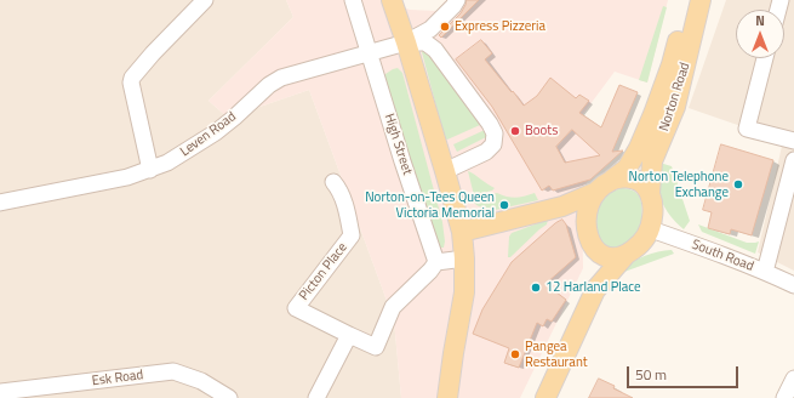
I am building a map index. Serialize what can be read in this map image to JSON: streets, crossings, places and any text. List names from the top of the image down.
{
  "streets": {
    "main road": ["Norton Road"],
    "street": [
      "Leven Road",
      "High Street",
      "South Road",
      "Picton Place",
      "Esk Road"
    ]
  },
  "crossings": [
    ["Norton Road", "South Road"],
    ["Leven Road", "High Street"]
  ],
  "places": [
    "Express Pizzeria",
    "Boots",
    "Norton Telephone Exchange",
    "Norton-on-Tees Queen Victoria Memorial",
    "12 Harland Place",
    "Pangea Restaurant"
  ],
  "scale_bar": "50 m",
  "north": "top"
}
